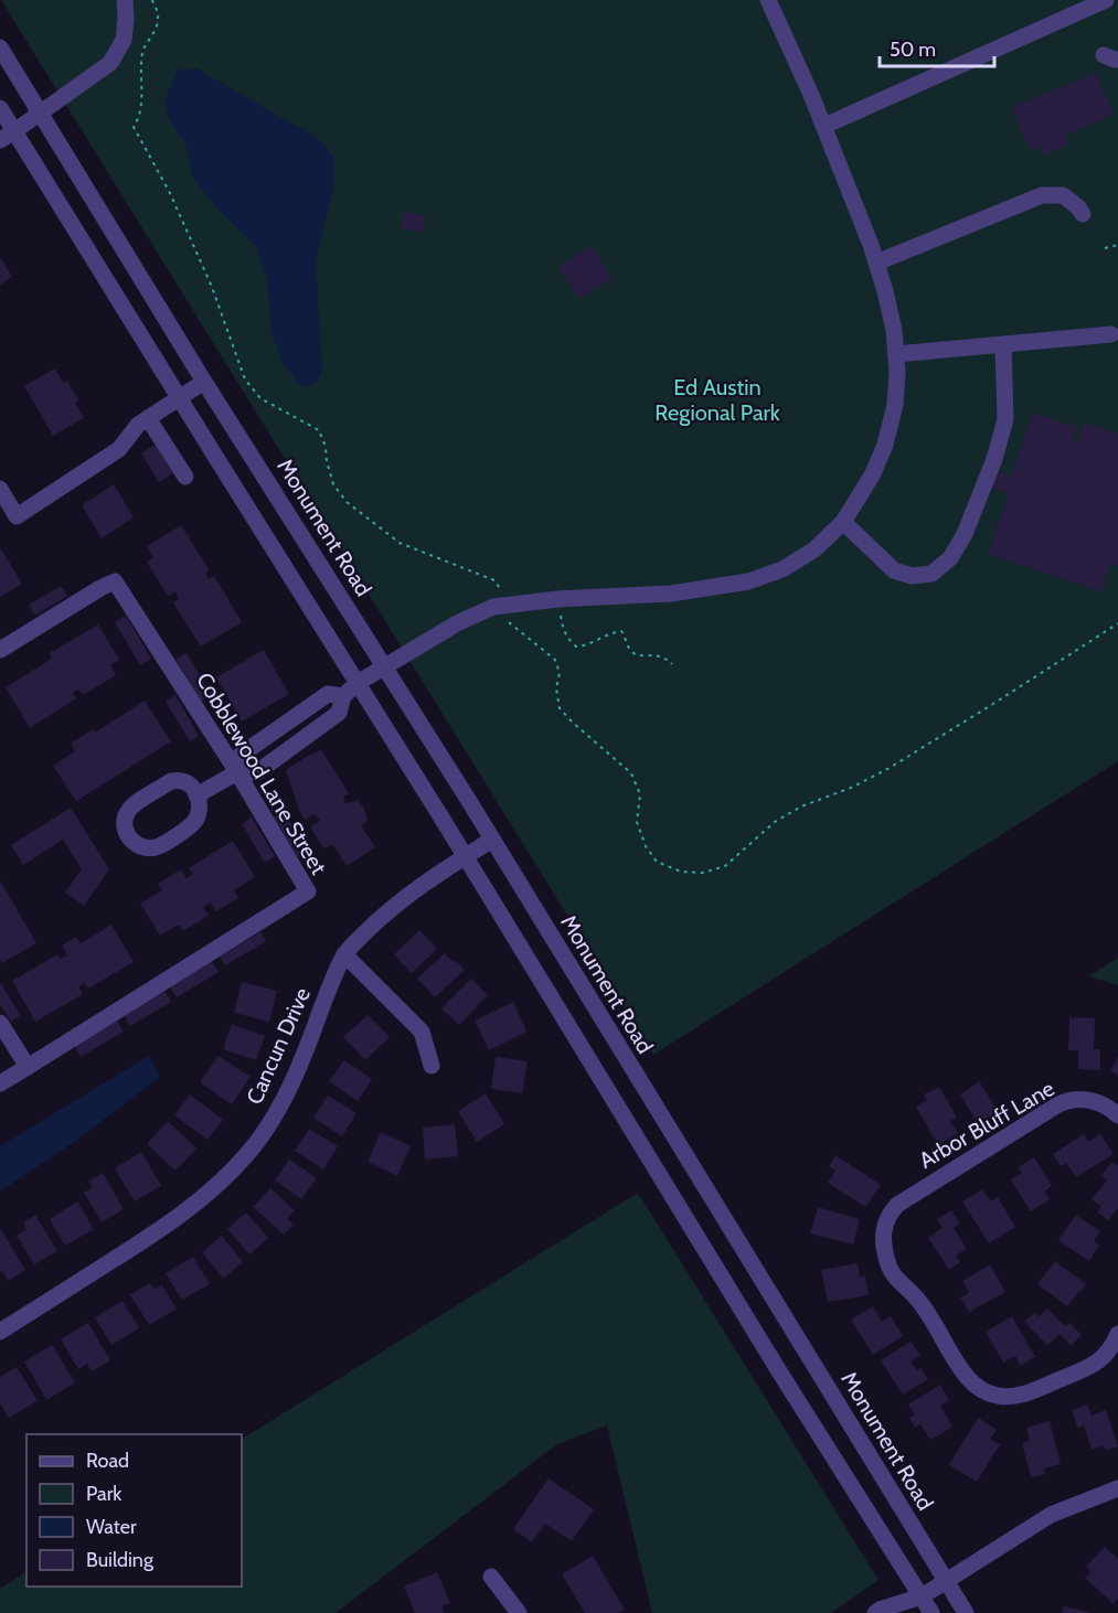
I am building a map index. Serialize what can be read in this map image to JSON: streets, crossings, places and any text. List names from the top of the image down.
{
  "streets": {
    "street": [
      "Monument Road",
      "Cobblewood Lane Street",
      "Cancun Drive",
      "Arbor Bluff Lane"
    ]
  },
  "crossings": [
    ["Monument Road", "Cancun Drive"]
  ],
  "parks": ["Ed Austin Regional Park"],
  "legend": [
    "Road",
    "Park",
    "Water",
    "Building"
  ],
  "scale_bar": "50 m"
}
